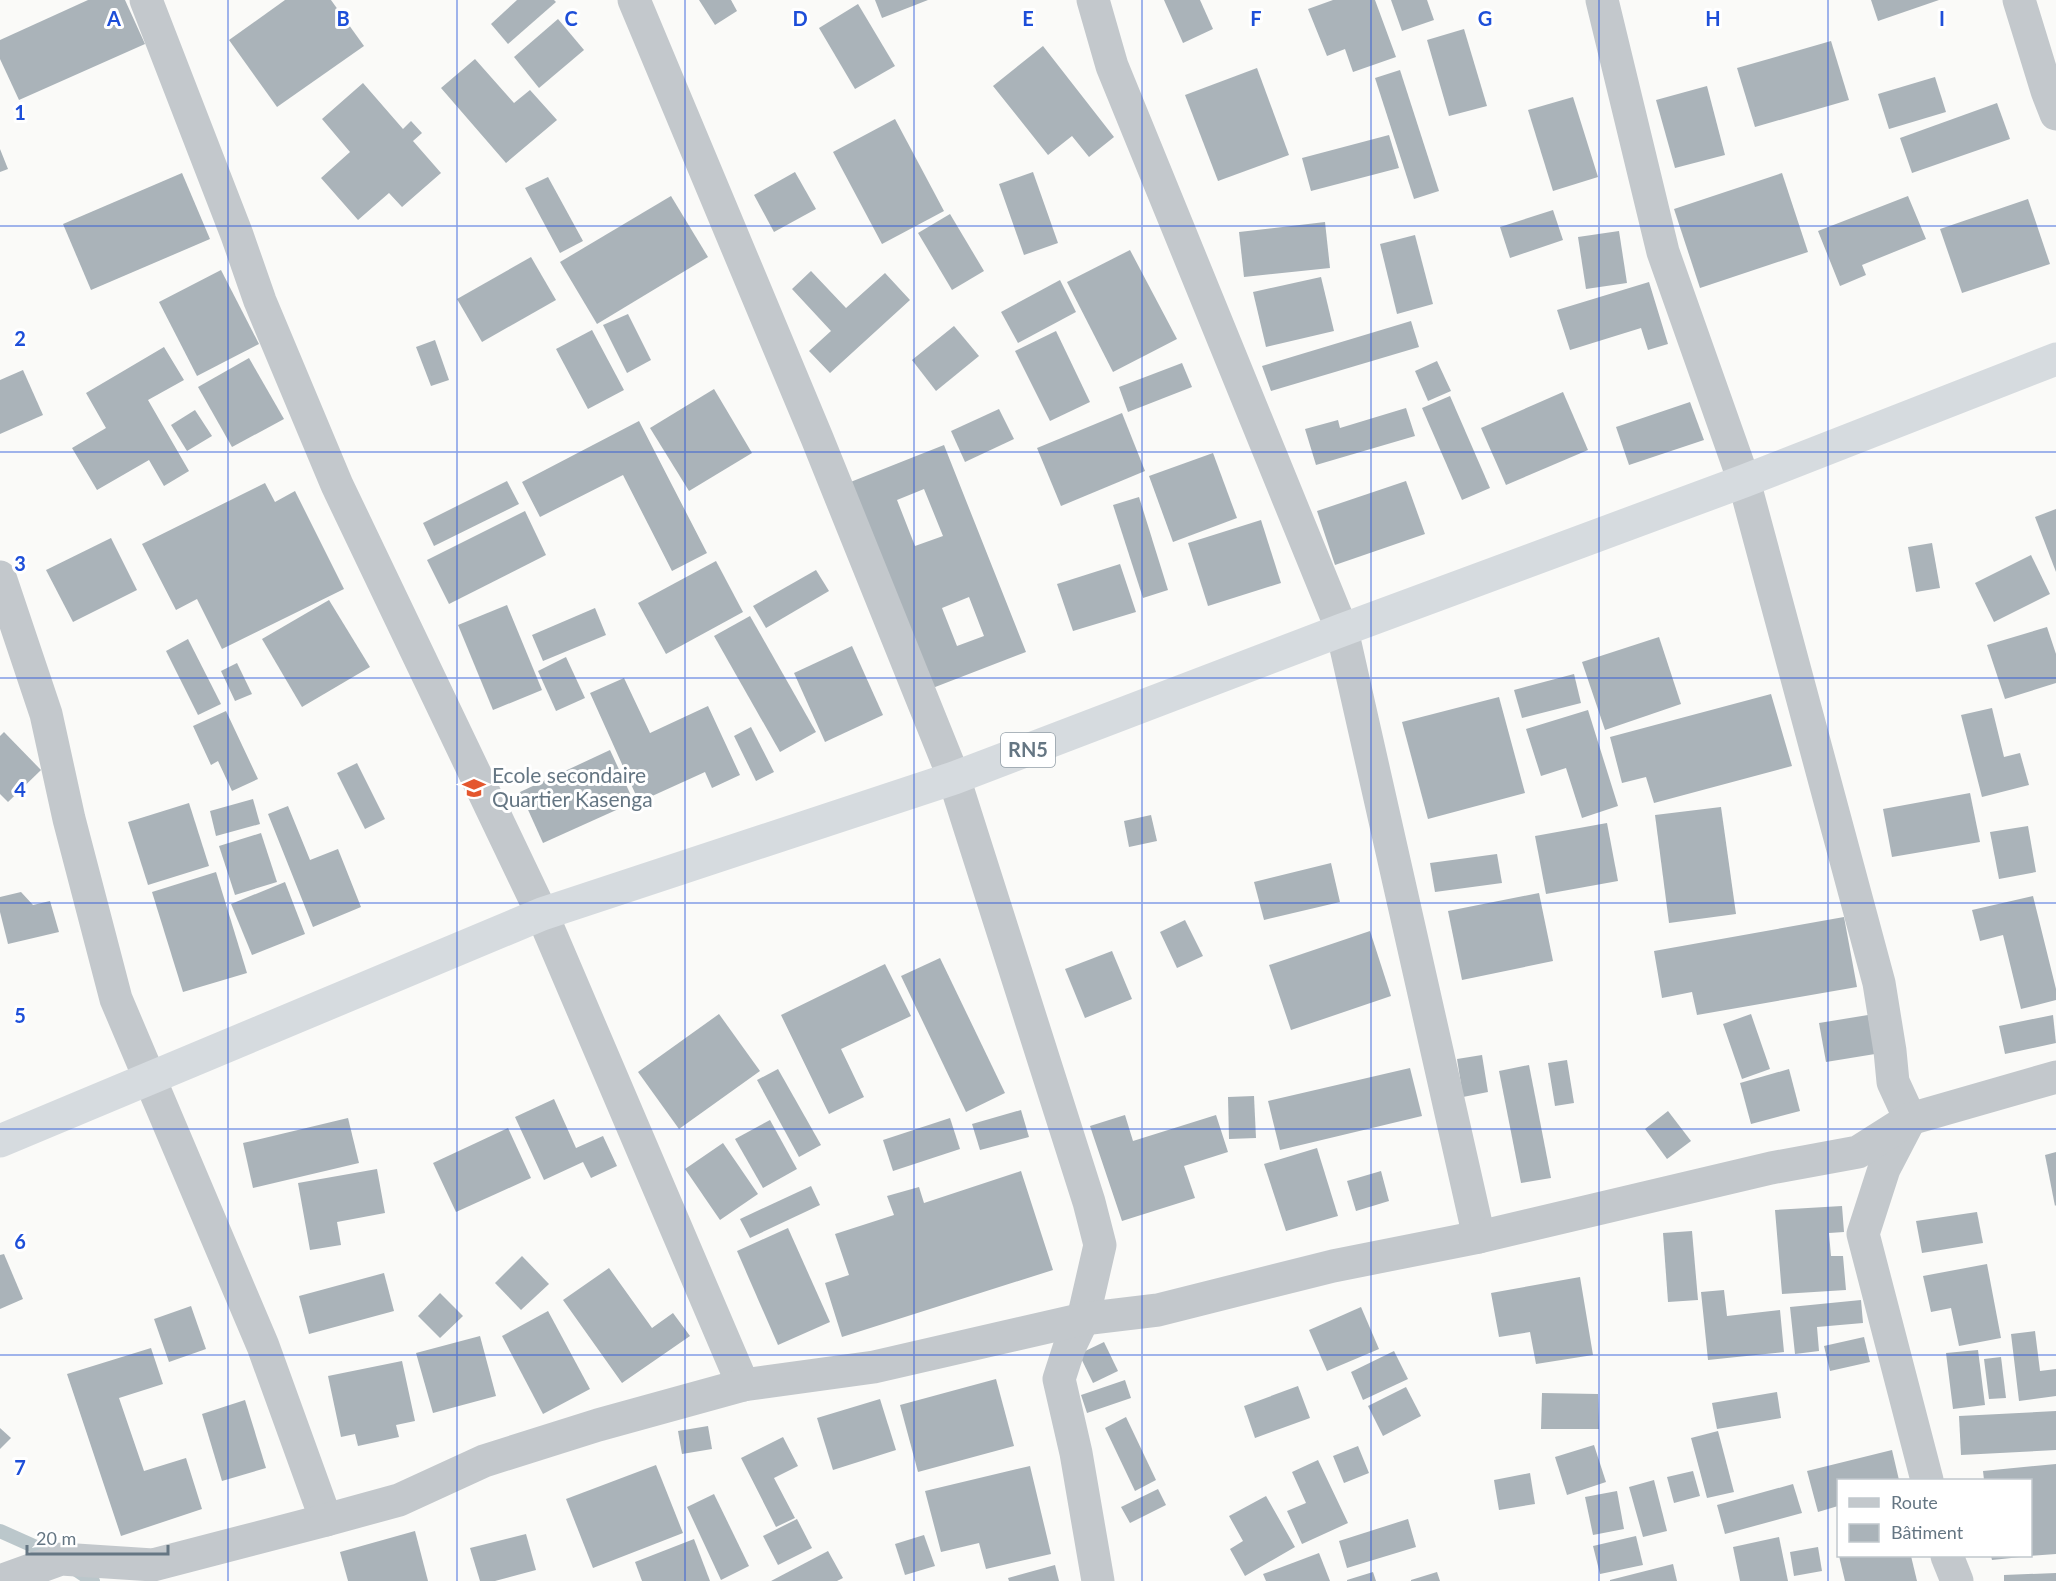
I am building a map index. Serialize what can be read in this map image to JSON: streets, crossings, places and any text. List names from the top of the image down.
{
  "streets": {
    "highway": ["RN5"]
  },
  "places": {
    "school or university": ["Ecole secondaire Quartier Kasenga"]
  },
  "legend": ["Route", "Bâtiment"],
  "scale_bar": "20 m",
  "grid": {
    "columns": [
      "A",
      "B",
      "C",
      "D",
      "E",
      "F",
      "G",
      "H",
      "I"
    ],
    "rows": [
      "1",
      "2",
      "3",
      "4",
      "5",
      "6",
      "7"
    ]
  }
}
